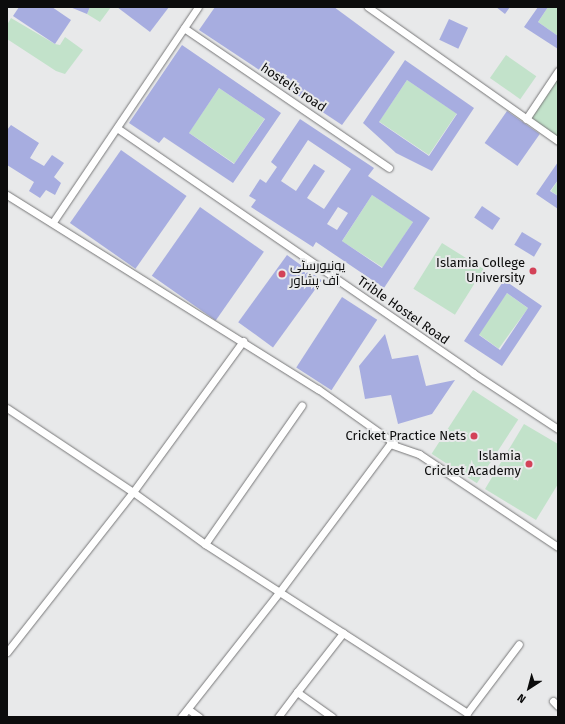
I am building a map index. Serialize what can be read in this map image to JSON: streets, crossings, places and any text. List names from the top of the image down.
{
  "streets": {
    "street": ["hostel's road", "Trible Hostel Road"]
  },
  "places": [
    "Islamia College University",
    "یونیورسٹی آف پشاور",
    "Cricket Practice Nets",
    "Islamia Cricket Academy"
  ],
  "north": "bottom left"
}
